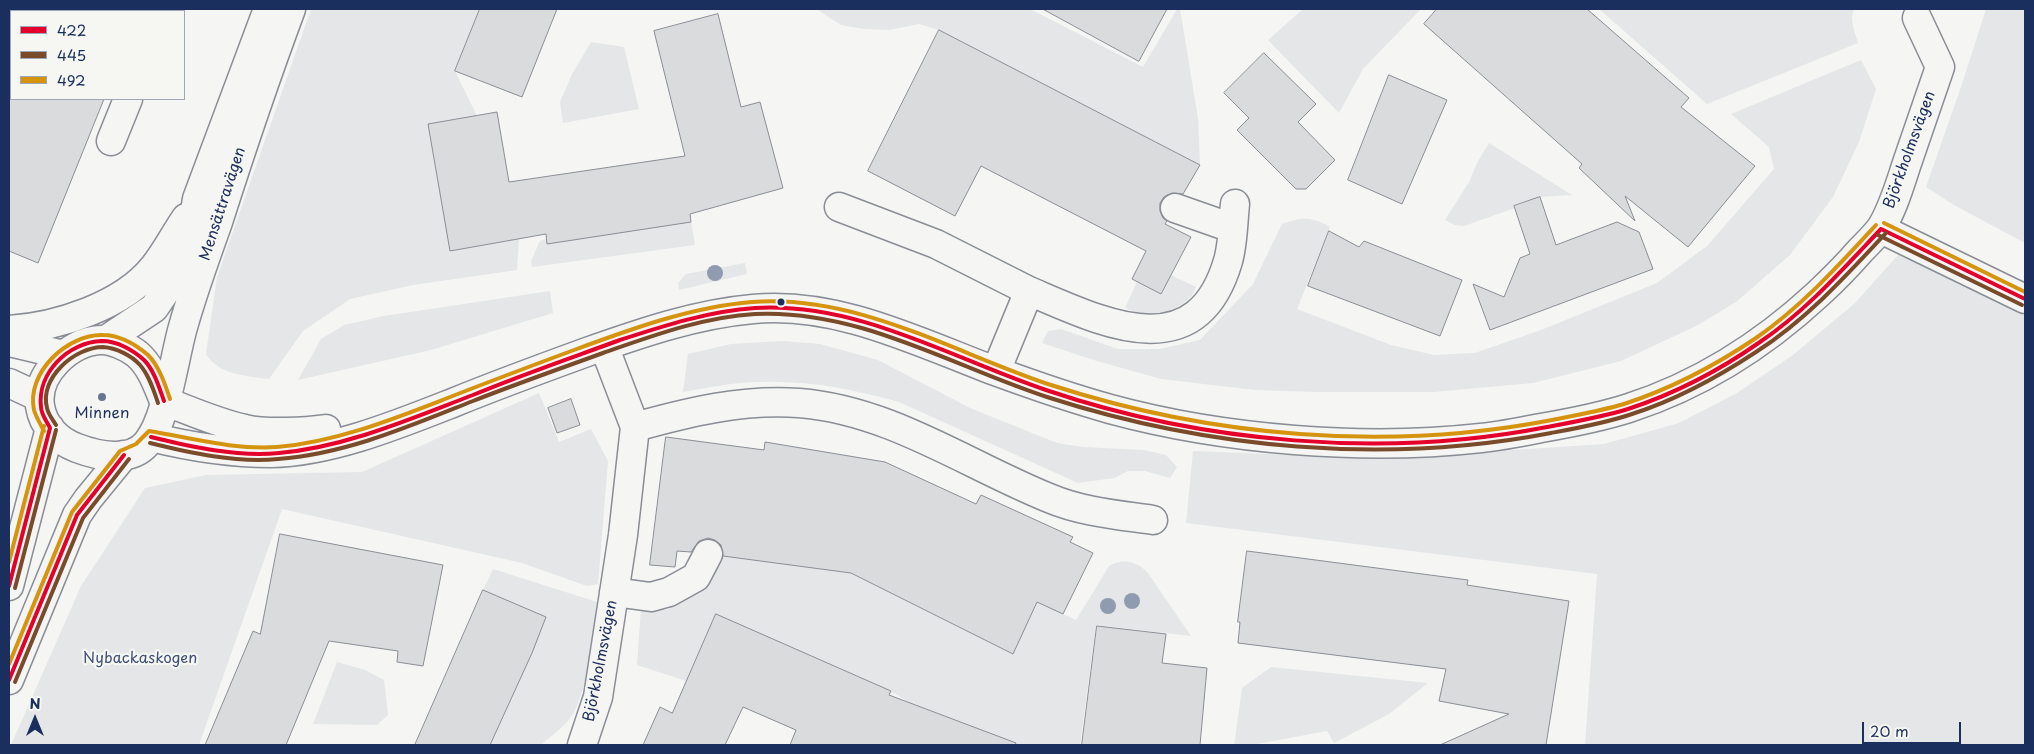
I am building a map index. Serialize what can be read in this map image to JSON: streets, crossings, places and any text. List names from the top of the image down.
{
  "streets": {
    "street": ["Björkholmsvägen", "Mensättravägen"]
  },
  "crossings": [
    ["Björkholmsvägen", "Mensättravägen"]
  ],
  "parks": ["Nybackaskogen"],
  "places": ["Minnen"],
  "lines": ["transit line 492", "transit line 422", "transit line 445"],
  "legend": ["422", "445", "492"],
  "scale_bar": "20 m",
  "north": "top"
}
